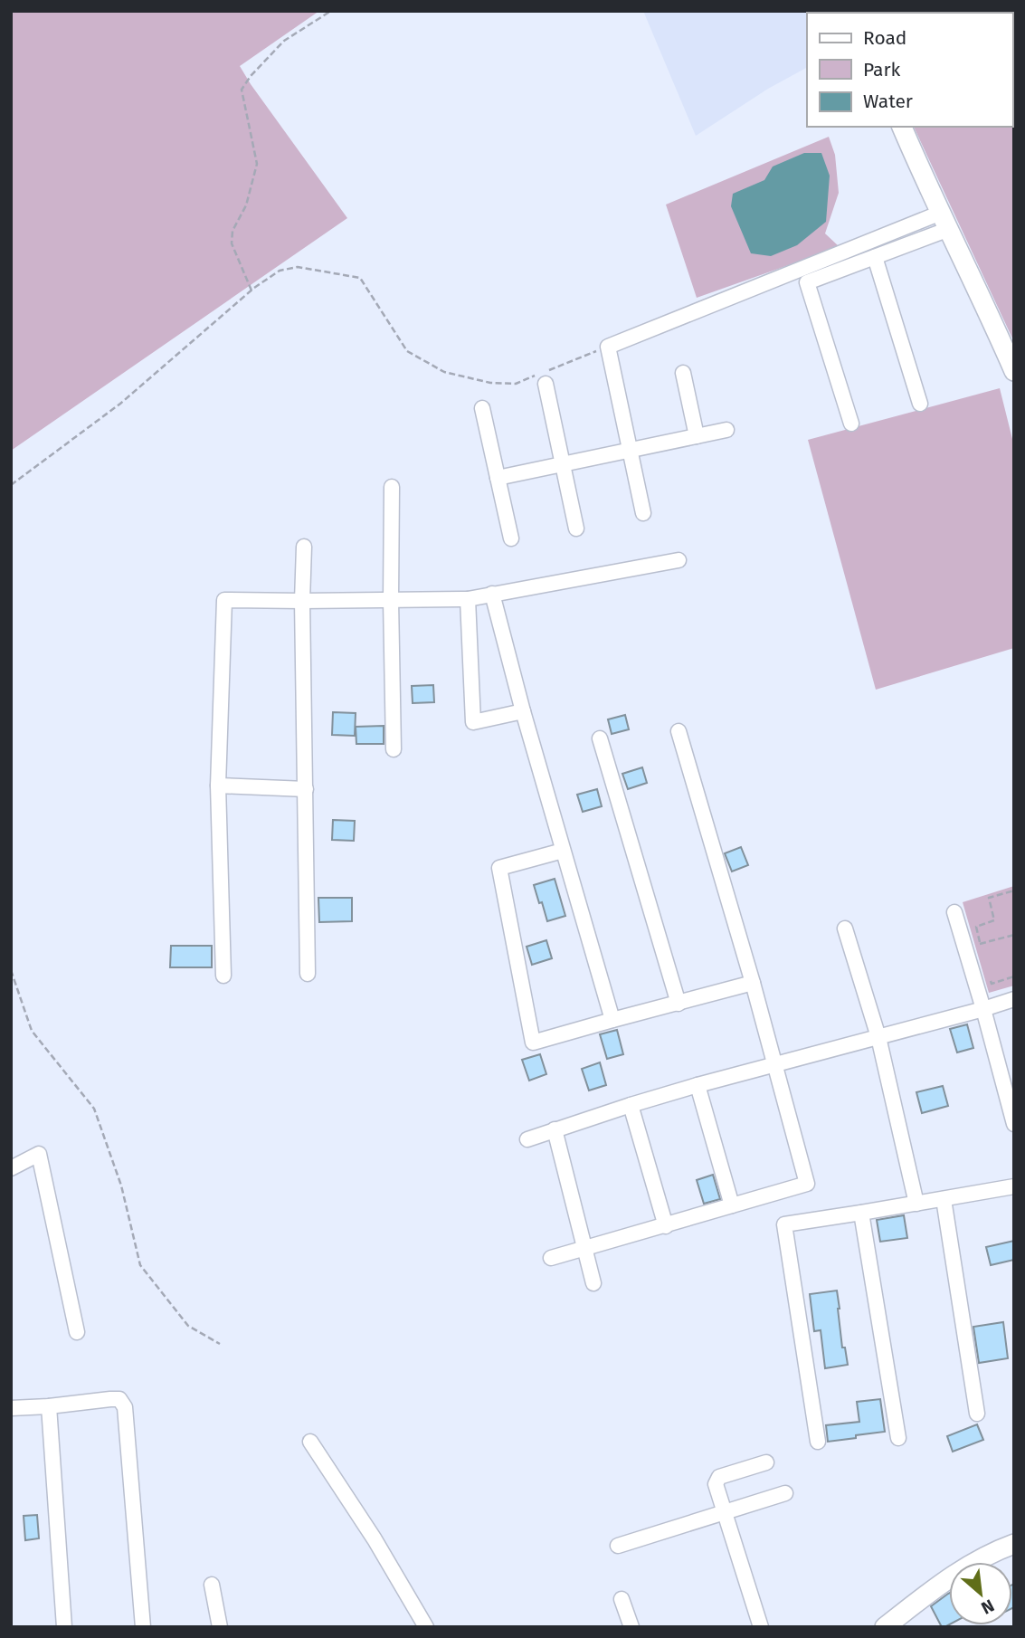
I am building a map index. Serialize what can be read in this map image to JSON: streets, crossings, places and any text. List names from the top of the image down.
{
  "legend": ["Road", "Park", "Water"],
  "north": "bottom right"
}
